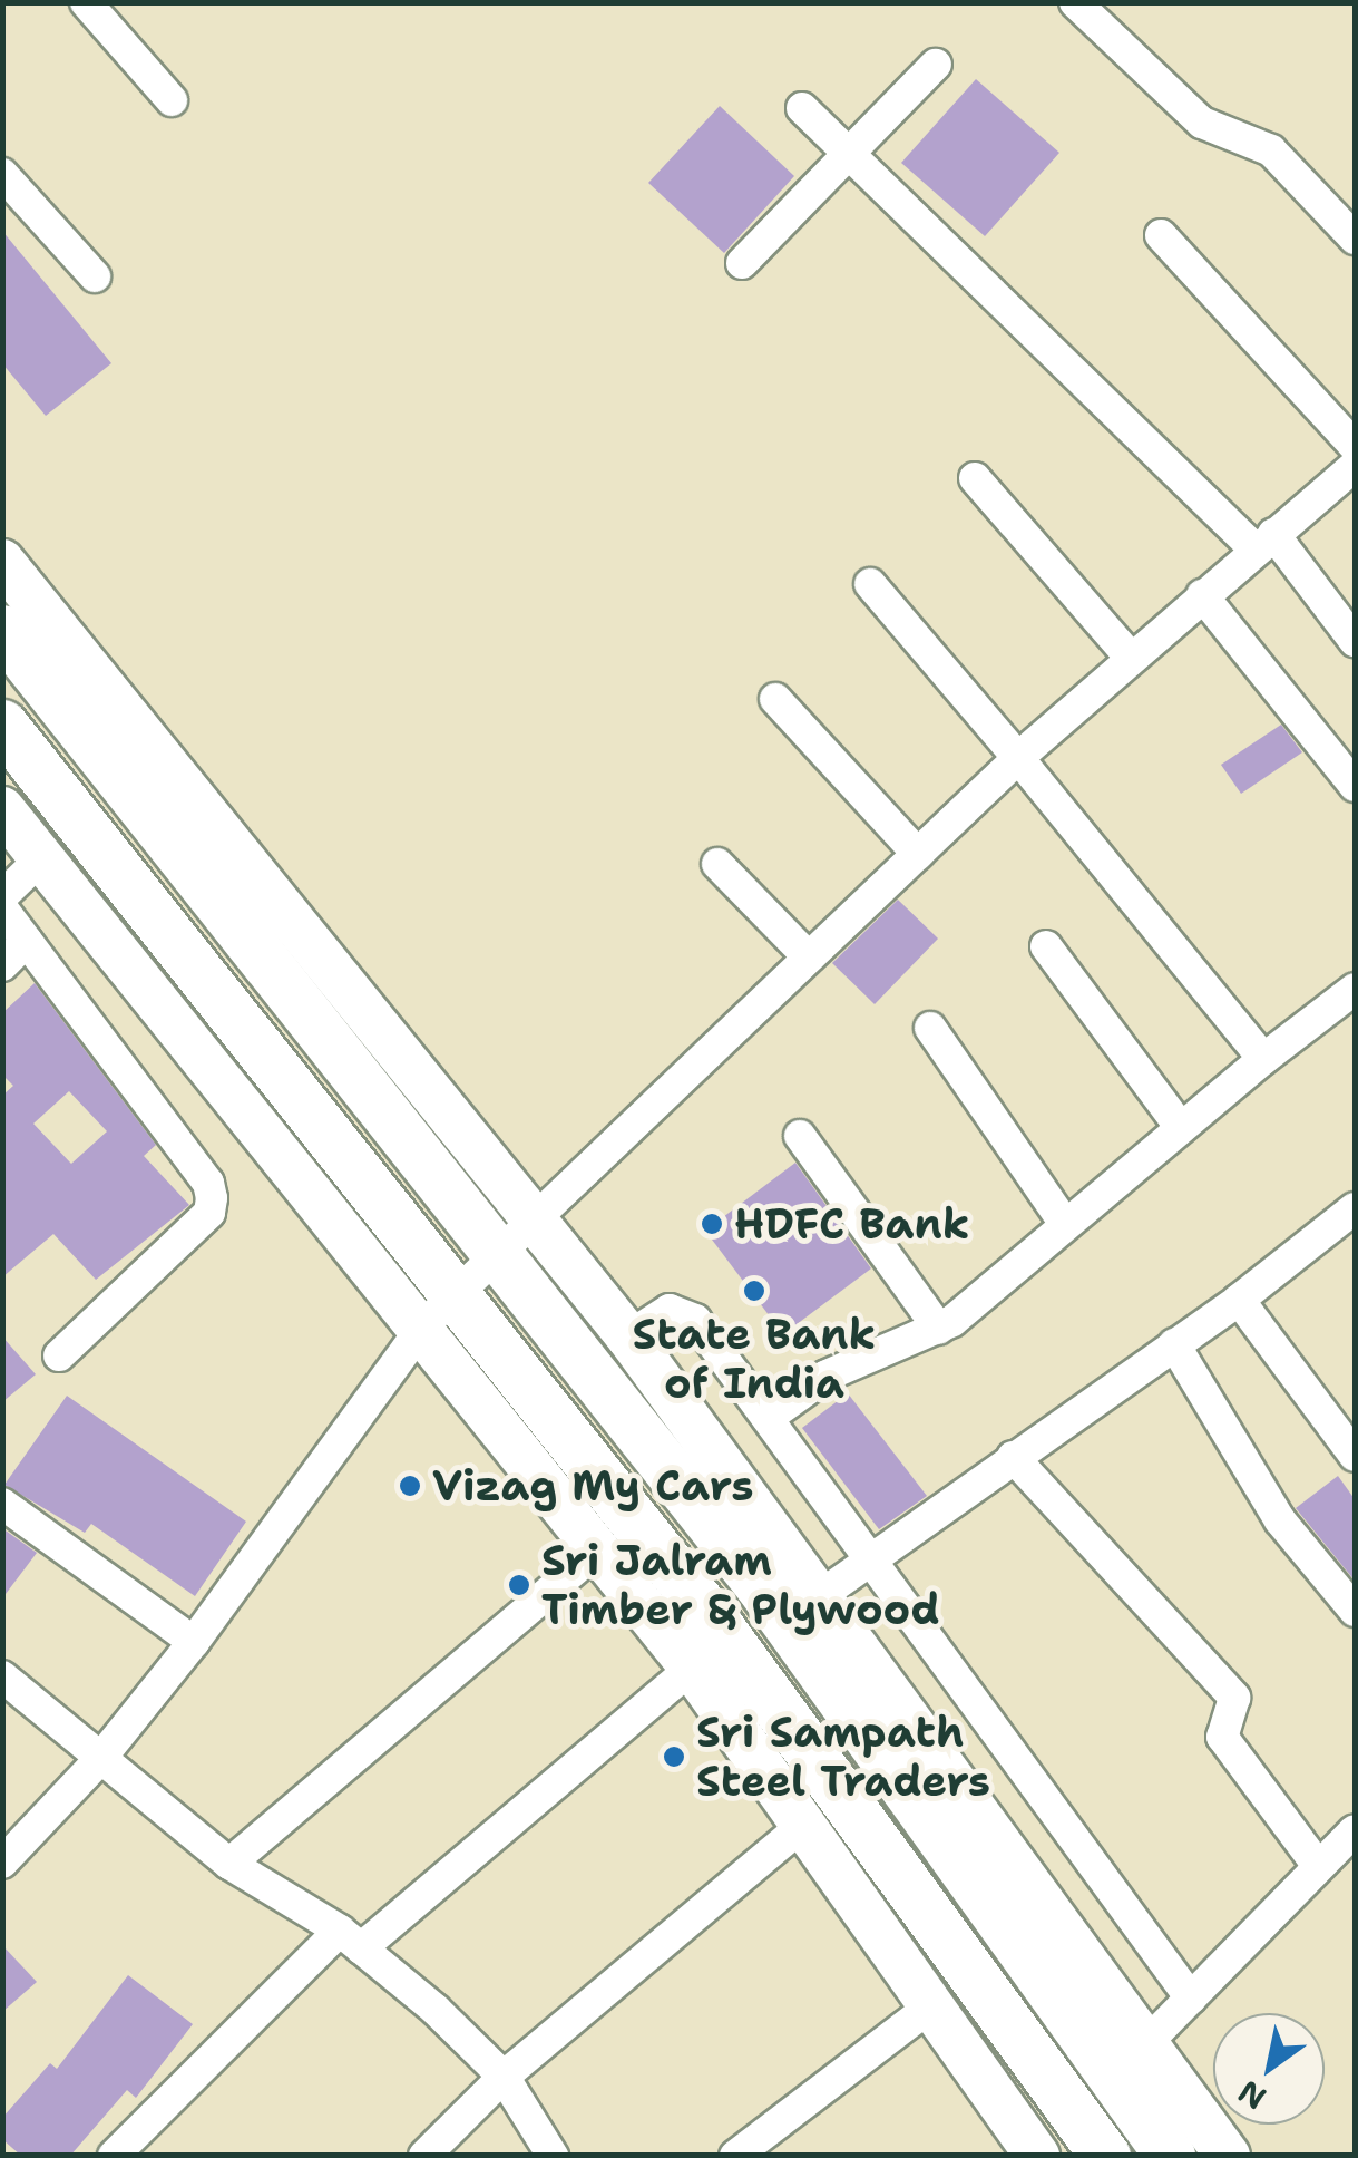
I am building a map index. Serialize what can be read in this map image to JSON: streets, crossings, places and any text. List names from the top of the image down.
{
  "places": [
    "HDFC Bank",
    "State Bank of India",
    "Vizag My Cars",
    "Sri Jalram Timber & Plywood",
    "Sri Sampath Steel Traders"
  ],
  "north": "bottom left"
}
